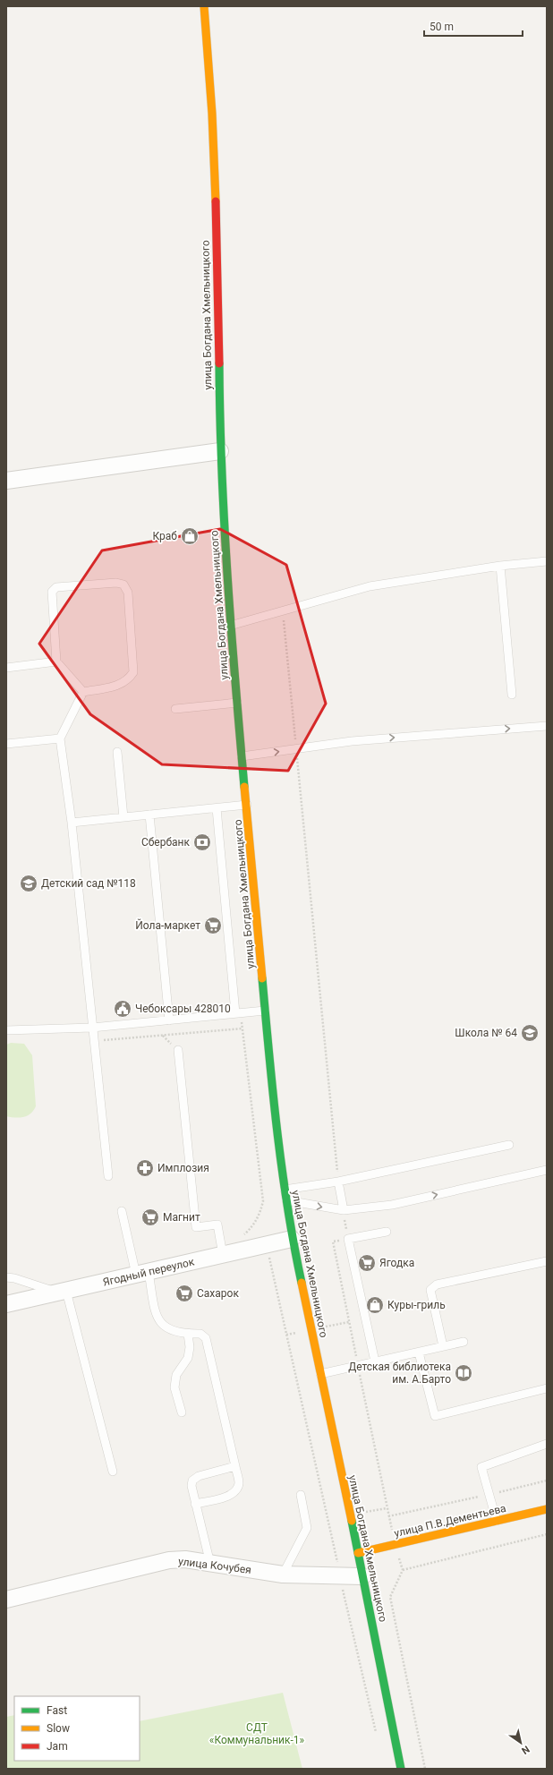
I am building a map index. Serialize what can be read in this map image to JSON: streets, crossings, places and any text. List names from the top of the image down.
{
  "streets": {
    "main road": ["улица Богдана Хмельницкого", "улица П.В.Дементьева"],
    "street": ["Ягодный переулок", "улица Кочубея"]
  },
  "crossings": [
    ["улица Богдана Хмельницкого", "Ягодный переулок"],
    ["улица Богдана Хмельницкого", "улица П.В.Дементьева"],
    ["улица Богдана Хмельницкого", "улица Кочубея"]
  ],
  "parks": ["СДТ «Коммунальник-1»"],
  "places": {
    "shop": ["Краб", "Куры-гриль"],
    "bank": ["Сбербанк"],
    "school or university": ["Детский сад №118", "Школа № 64"],
    "supermarket": [
      "Йола-маркет",
      "Магнит",
      "Ягодка",
      "Сахарок"
    ],
    "public building": ["Чебоксары 428010"],
    "pharmacy": ["Имплозия"],
    "library": ["Детская библиотека им. А.Барто"]
  },
  "legend": ["Fast", "Slow", "Jam"],
  "scale_bar": "50 m",
  "north": "bottom right"
}
